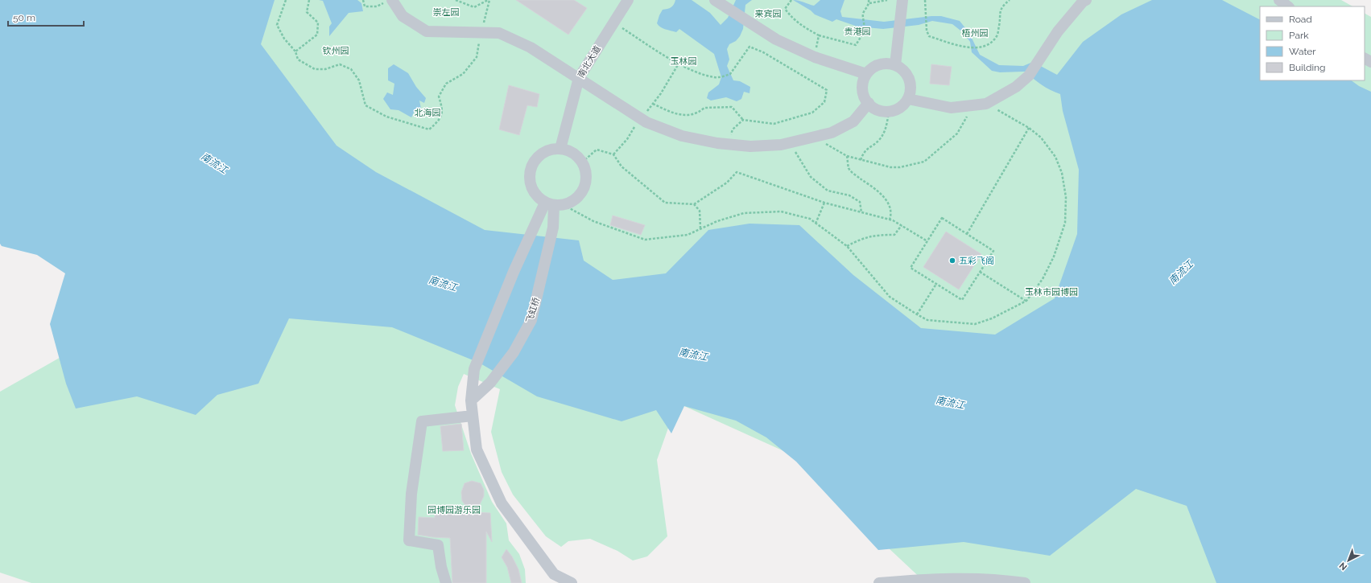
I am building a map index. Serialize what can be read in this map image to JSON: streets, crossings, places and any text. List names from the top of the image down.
{
  "streets": {
    "street": ["南北大道", "飞虹桥"]
  },
  "crossings": [
    ["南北大道", "飞虹桥"]
  ],
  "water": ["南流江"],
  "parks": [
    "崇左园",
    "来宾园",
    "贵港园",
    "梧州园",
    "钦州园",
    "玉林园",
    "北海园",
    "玉林市园博园",
    "园博园游乐园"
  ],
  "places": ["五彩飞阁"],
  "legend": [
    "Road",
    "Park",
    "Water",
    "Building"
  ],
  "scale_bar": "50 m",
  "north": "bottom left"
}
